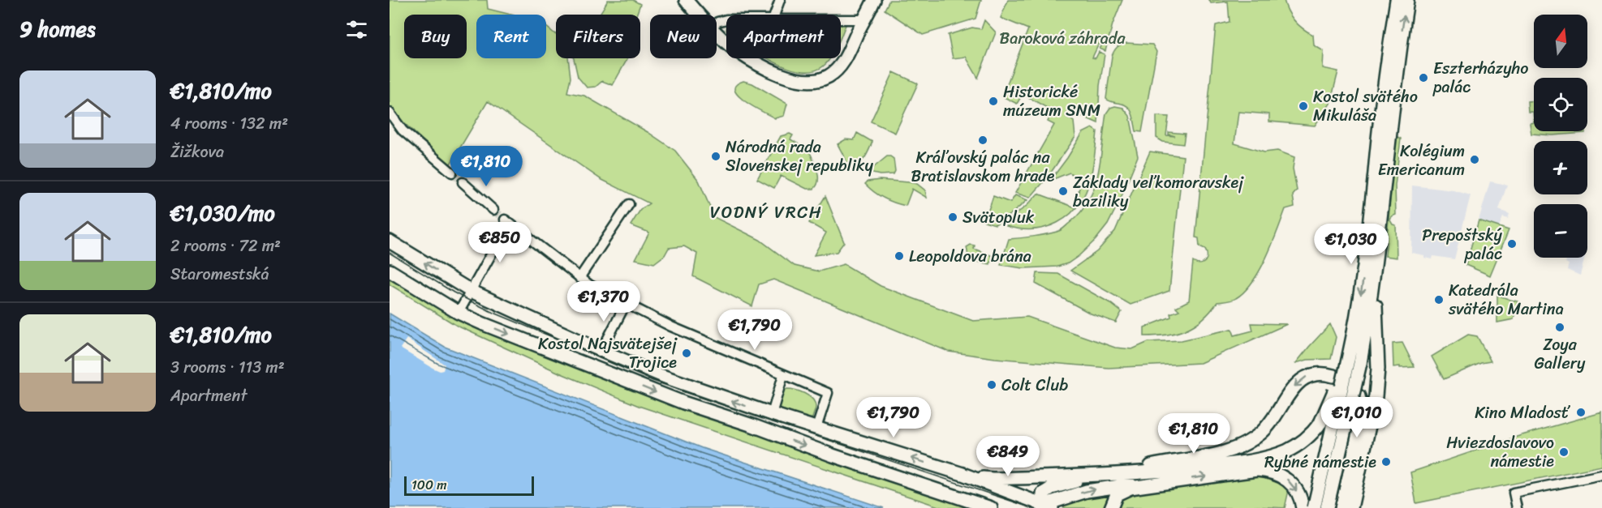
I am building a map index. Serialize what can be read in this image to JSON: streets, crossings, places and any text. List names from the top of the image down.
{
  "districts": ["VODNÝ VRCH"],
  "parks": ["Baroková záhrada"],
  "places": [
    "Eszterházyho palác",
    "Historické múzeum SNM",
    "Kostol svätého Mikuláša",
    "Kráľovský palác na Bratislavskom hrade",
    "Národná rada Slovenskej republiky",
    "Kolégium Emericanum",
    "Základy veľkomoravskej baziliky",
    "Svätopluk",
    "Prepoštský palác",
    "Leopoldova brána",
    "Katedrála svätého Martina",
    "Zoya Gallery",
    "Kostol Najsvätejšej Trojice",
    "Colt Club",
    "Kino Mladosť",
    "Hviezdoslavovo námestie",
    "Rybné námestie"
  ],
  "scale_bar": "100 m",
  "north": "top",
  "page": {
    "heading": "9 homes",
    "map_buttons": ["+", "−"],
    "chip": [
      "Buy",
      "Rent",
      "Filters",
      "New",
      "Apartment"
    ],
    "list": [
      {
        "name": "€1,810/mo",
        "note": "4 rooms · 132 m² · Žižkova"
      },
      {
        "name": "€1,030/mo",
        "note": "2 rooms · 72 m² · Staromestská"
      },
      {
        "name": "€1,810/mo",
        "note": "3 rooms · 113 m² · Apartment"
      }
    ],
    "price": [
      "€1,810",
      "€850",
      "€1,030",
      "€1,370",
      "€1,790",
      "€1,790",
      "€1,010",
      "€1,810",
      "€849"
    ],
    "scale": "100 m"
  }
}
